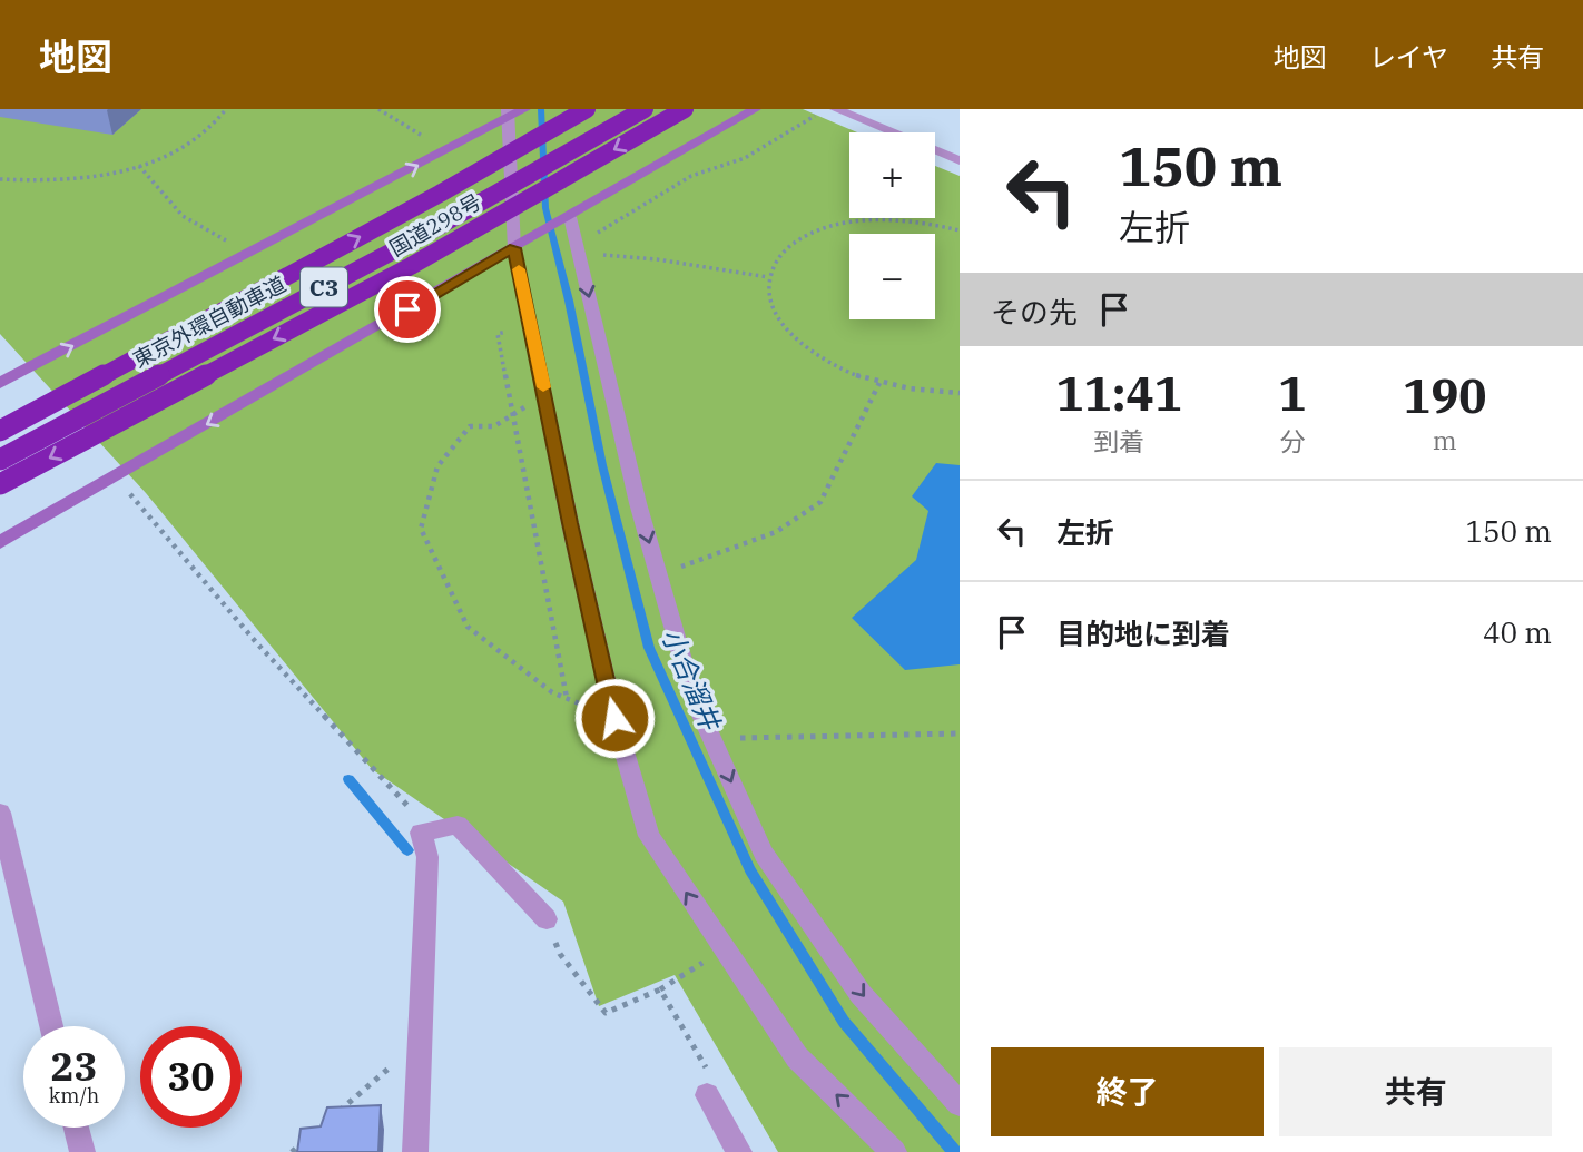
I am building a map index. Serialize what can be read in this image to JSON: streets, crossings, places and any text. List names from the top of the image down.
{
  "streets": {
    "highway": ["国道298号", "C3", "東京外環自動車道"]
  },
  "water": ["小合溜井"],
  "page": {
    "header": "地図",
    "nav": ["地図", "レイヤ", "共有"],
    "turn": ["150 m", "左折"],
    "map_buttons": ["+", "−"],
    "then": "その先",
    "eta": [
      "11:41",
      "到着",
      "1",
      "分",
      "190",
      "m"
    ],
    "list": [
      {
        "name": "左折",
        "value": "150 m"
      },
      {
        "name": "目的地に到着",
        "value": "40 m"
      }
    ],
    "speed": "23 km/h",
    "limit": "30",
    "buttons": ["終了", "共有"]
  }
}
